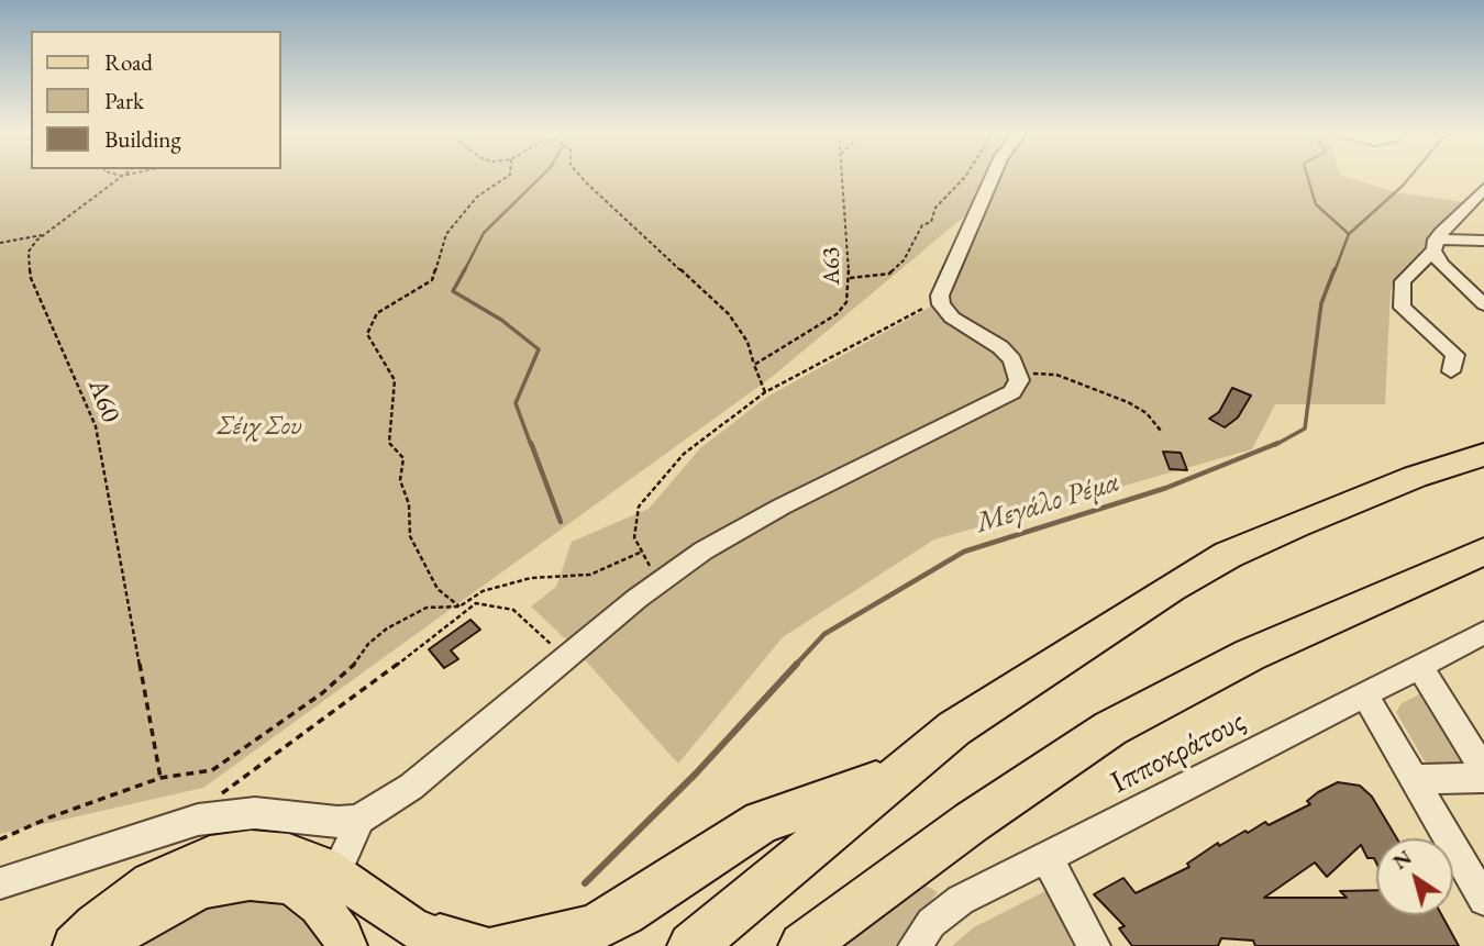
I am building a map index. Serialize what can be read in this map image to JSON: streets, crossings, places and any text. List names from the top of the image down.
{
  "streets": {
    "street": ["Ιπποκράτους"],
    "path": ["Α63", "Α60"]
  },
  "water": ["Μεγάλο Ρέμα"],
  "parks": ["Σέιχ Σου"],
  "legend": ["Road", "Park", "Building"],
  "north": "top left"
}
